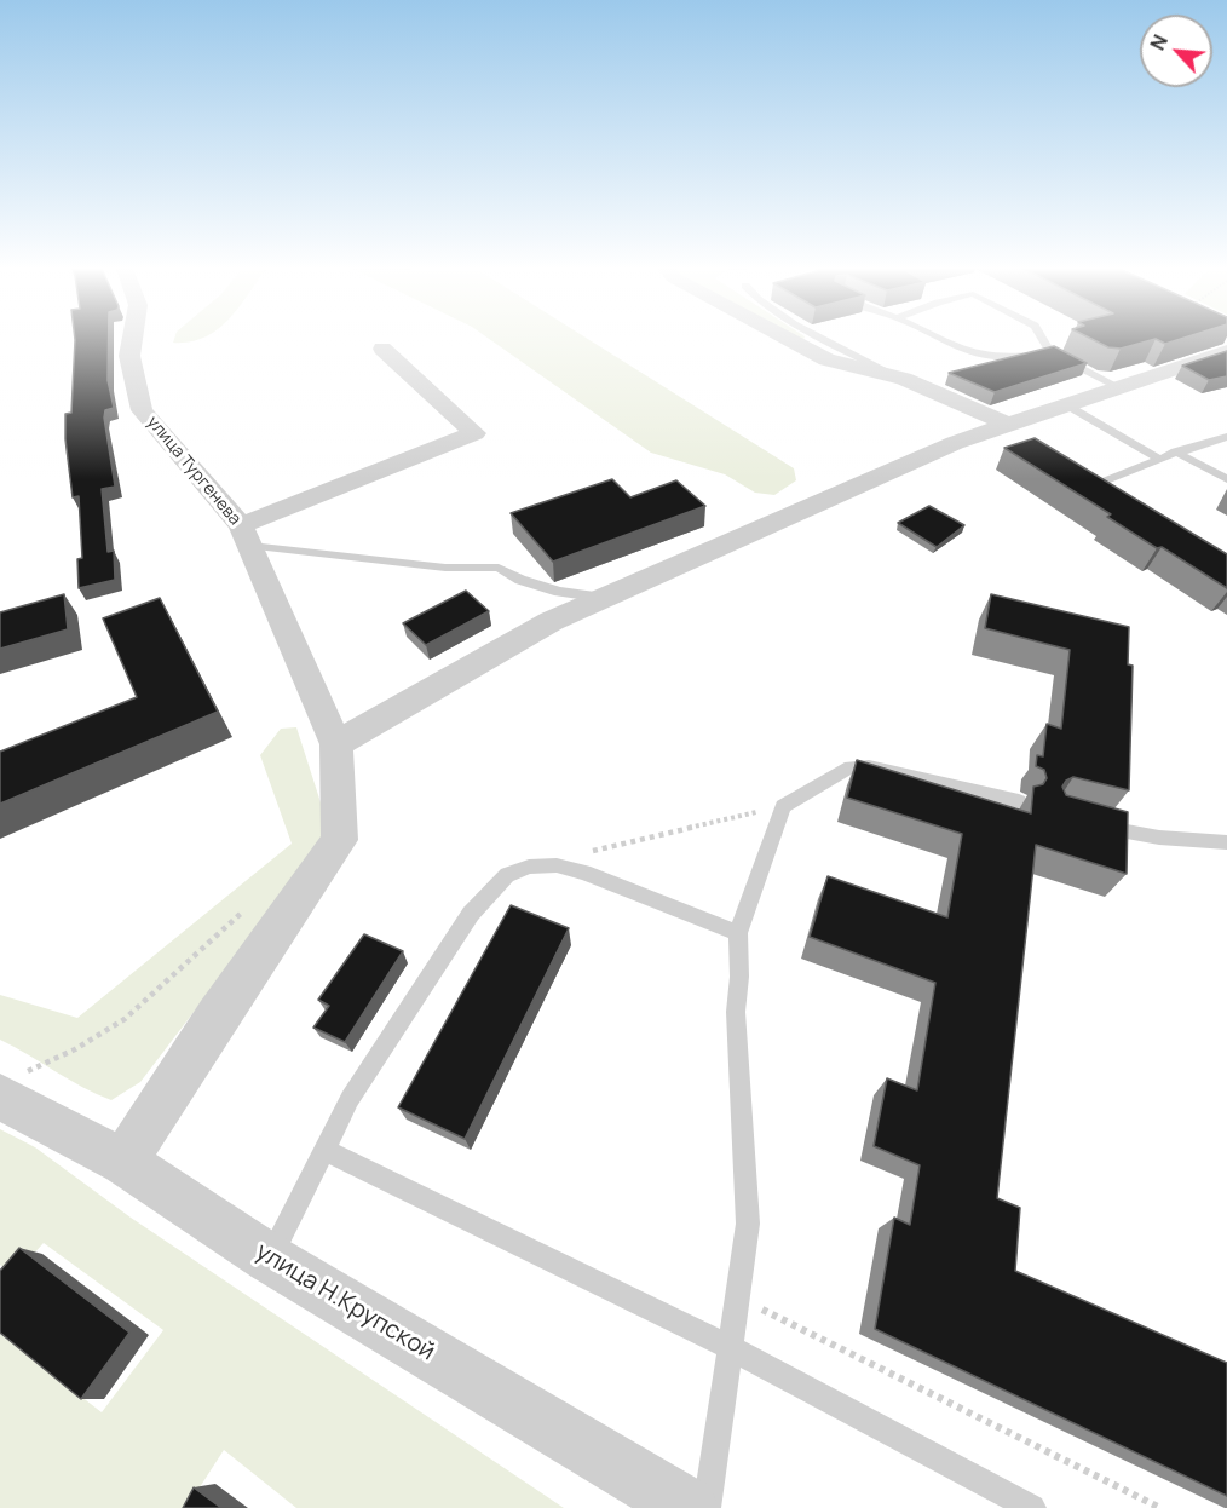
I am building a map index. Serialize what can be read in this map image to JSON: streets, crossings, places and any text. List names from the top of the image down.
{
  "streets": {
    "street": ["улица Тургенева", "улица Н.Крупской"]
  },
  "north": "top left"
}
